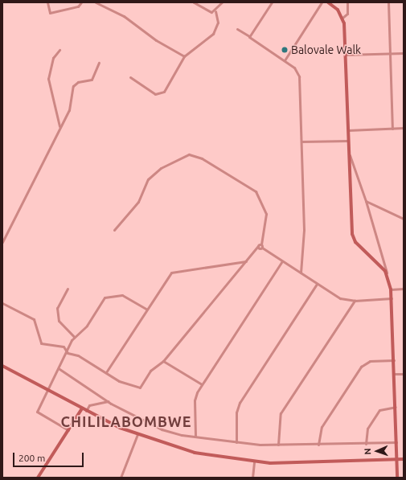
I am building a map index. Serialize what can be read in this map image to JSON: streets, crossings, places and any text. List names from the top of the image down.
{
  "districts": ["CHILILABOMBWE"],
  "places": ["Balovale Walk"],
  "scale_bar": "200 m",
  "north": "left"
}
